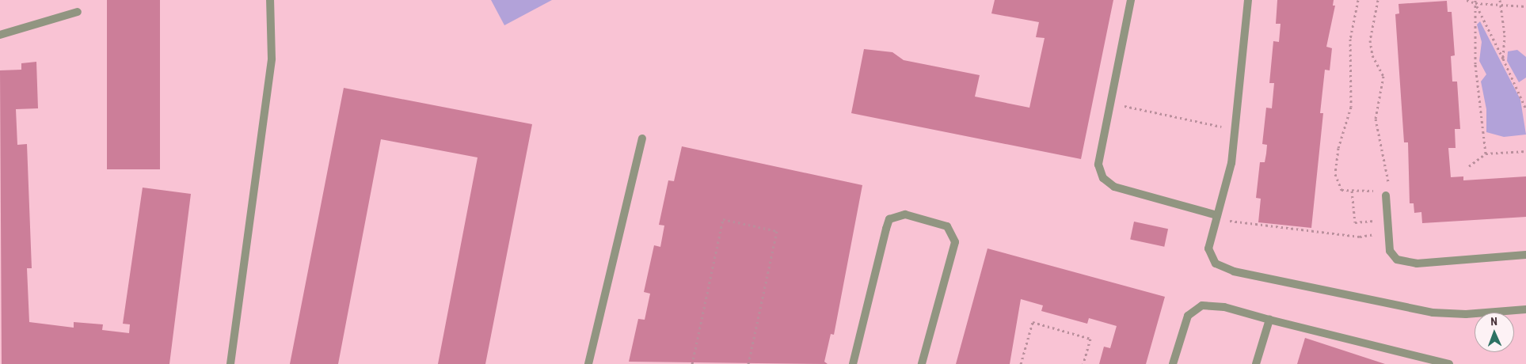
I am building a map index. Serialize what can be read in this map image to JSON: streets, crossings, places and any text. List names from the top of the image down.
{
  "north": "top"
}
